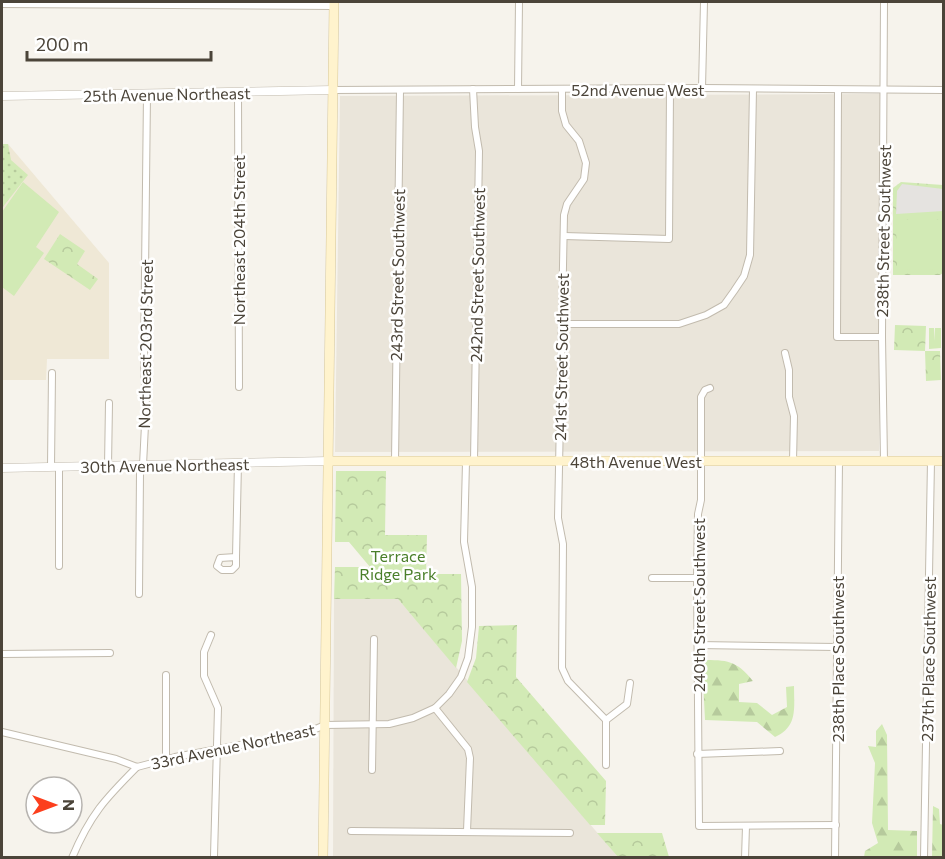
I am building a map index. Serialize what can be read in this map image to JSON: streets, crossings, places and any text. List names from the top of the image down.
{
  "streets": {
    "main road": ["48th Avenue West"],
    "street": [
      "52nd Avenue West",
      "25th Avenue Northeast",
      "238th Street Southwest",
      "Northeast 204th Street",
      "243rd Street Southwest",
      "242nd Street Southwest",
      "Northeast 203rd Street",
      "241st Street Southwest",
      "30th Avenue Northeast",
      "240th Street Southwest",
      "238th Place Southwest",
      "237th Place Southwest",
      "33rd Avenue Northeast"
    ]
  },
  "crossings": [
    ["52nd Avenue West", "25th Avenue Northeast"],
    ["52nd Avenue West", "238th Street Southwest"],
    ["52nd Avenue West", "243rd Street Southwest"],
    ["52nd Avenue West", "242nd Street Southwest"],
    ["52nd Avenue West", "241st Street Southwest"],
    ["25th Avenue Northeast", "Northeast 204th Street"],
    ["25th Avenue Northeast", "Northeast 203rd Street"],
    ["238th Street Southwest", "48th Avenue West"],
    ["243rd Street Southwest", "48th Avenue West"],
    ["242nd Street Southwest", "48th Avenue West"],
    ["242nd Street Southwest", "33rd Avenue Northeast"],
    ["Northeast 203rd Street", "30th Avenue Northeast"],
    ["241st Street Southwest", "48th Avenue West"],
    ["48th Avenue West", "30th Avenue Northeast"],
    ["48th Avenue West", "240th Street Southwest"],
    ["48th Avenue West", "238th Place Southwest"],
    ["48th Avenue West", "237th Place Southwest"]
  ],
  "parks": ["Terrace Ridge Park"],
  "scale_bar": "200 m",
  "north": "right"
}
